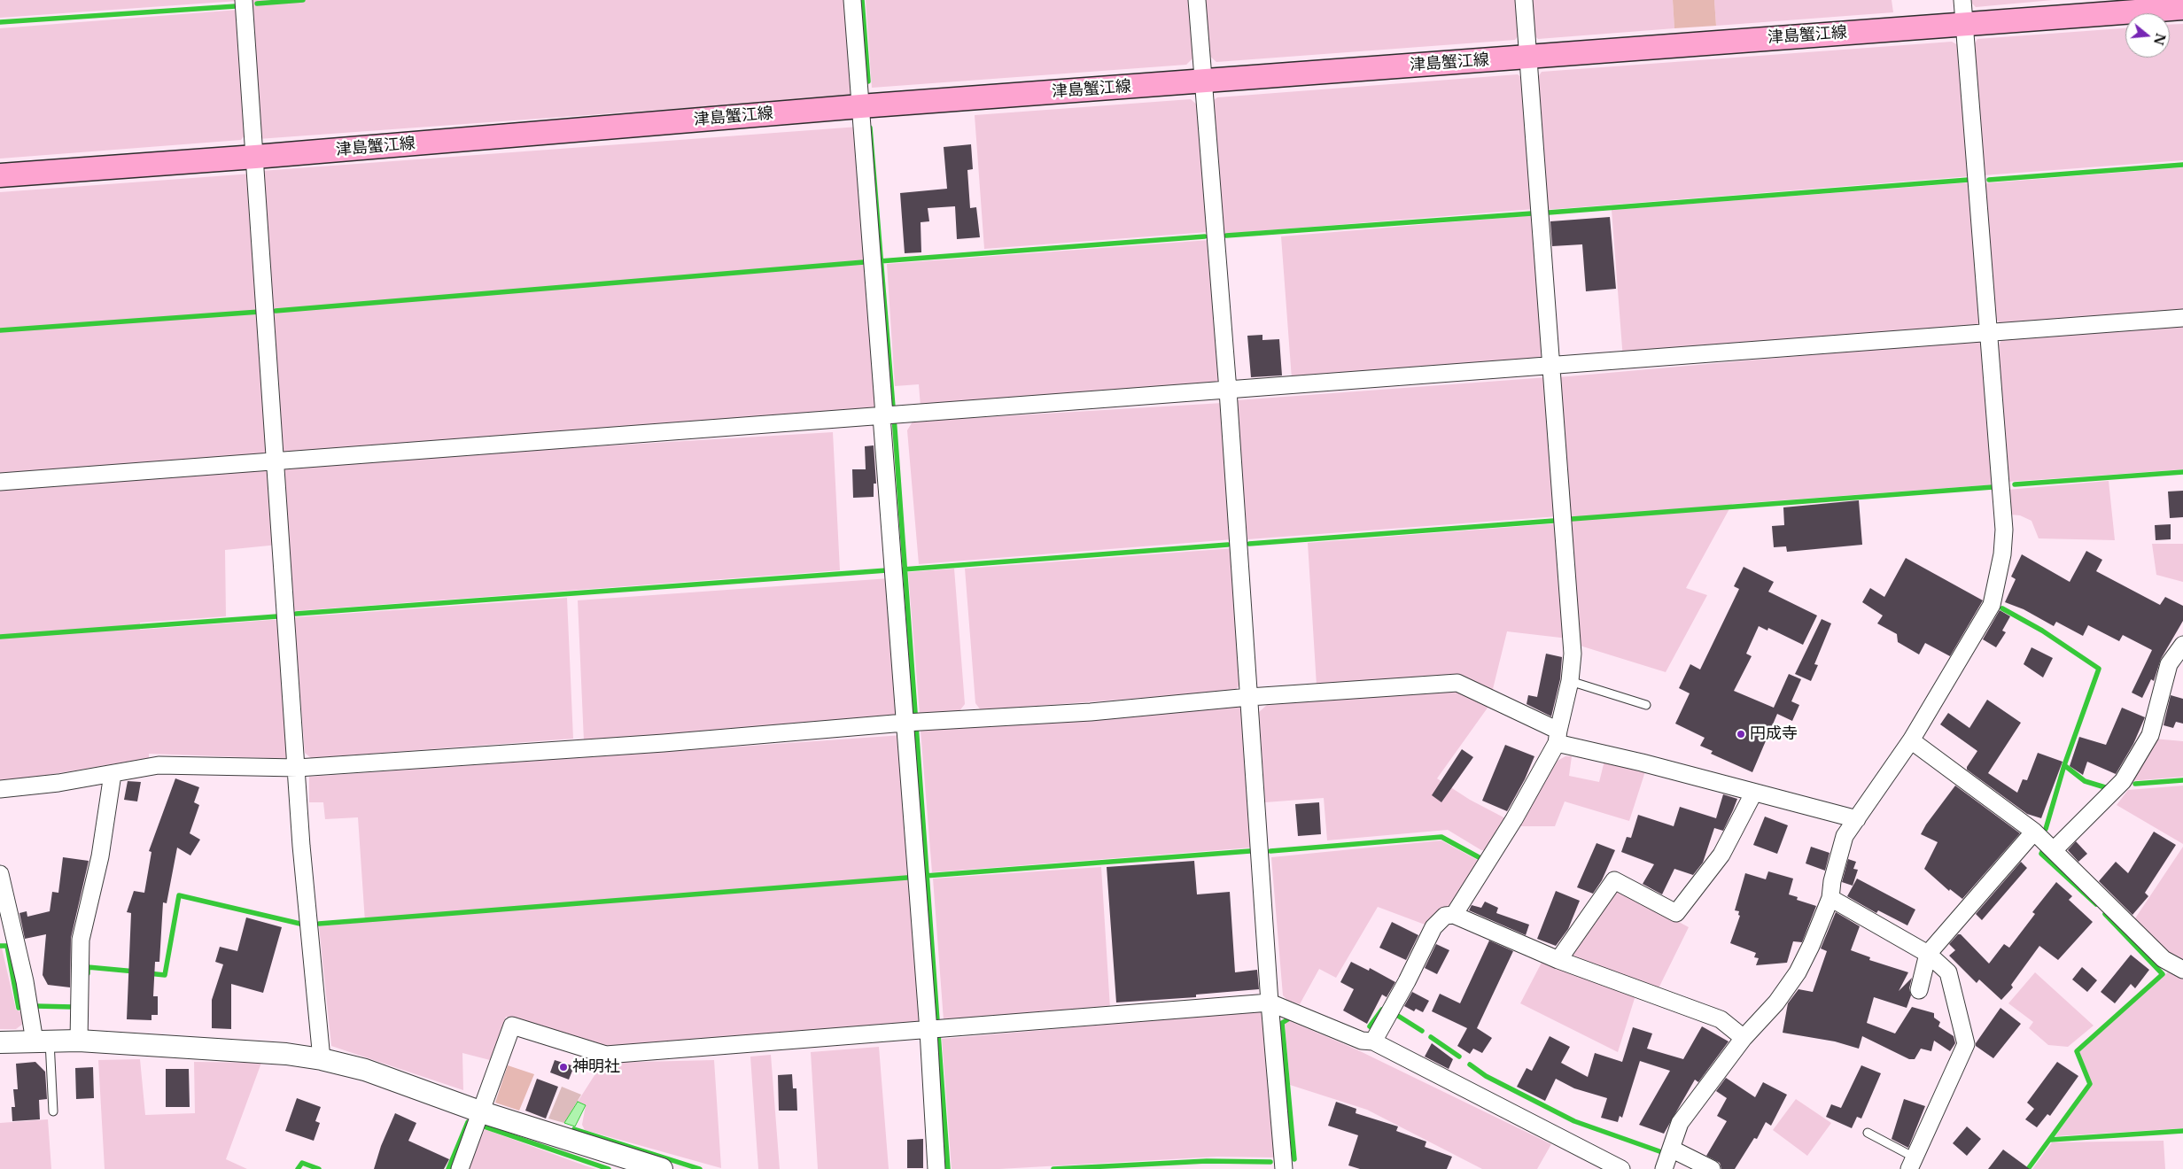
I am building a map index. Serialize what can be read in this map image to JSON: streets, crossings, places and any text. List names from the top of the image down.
{
  "streets": {
    "main road": ["津島蟹江線"]
  },
  "places": ["円成寺", "神明社"],
  "north": "right"
}
